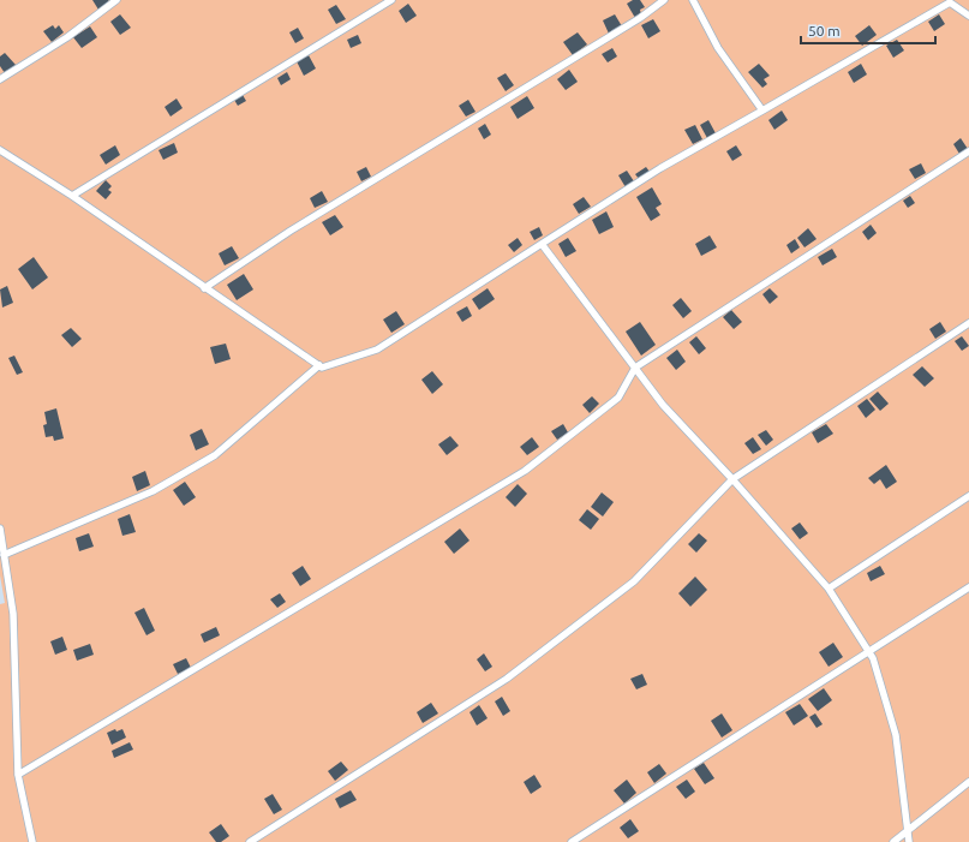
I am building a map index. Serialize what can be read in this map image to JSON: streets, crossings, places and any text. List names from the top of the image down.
{
  "scale_bar": "50 m"
}
